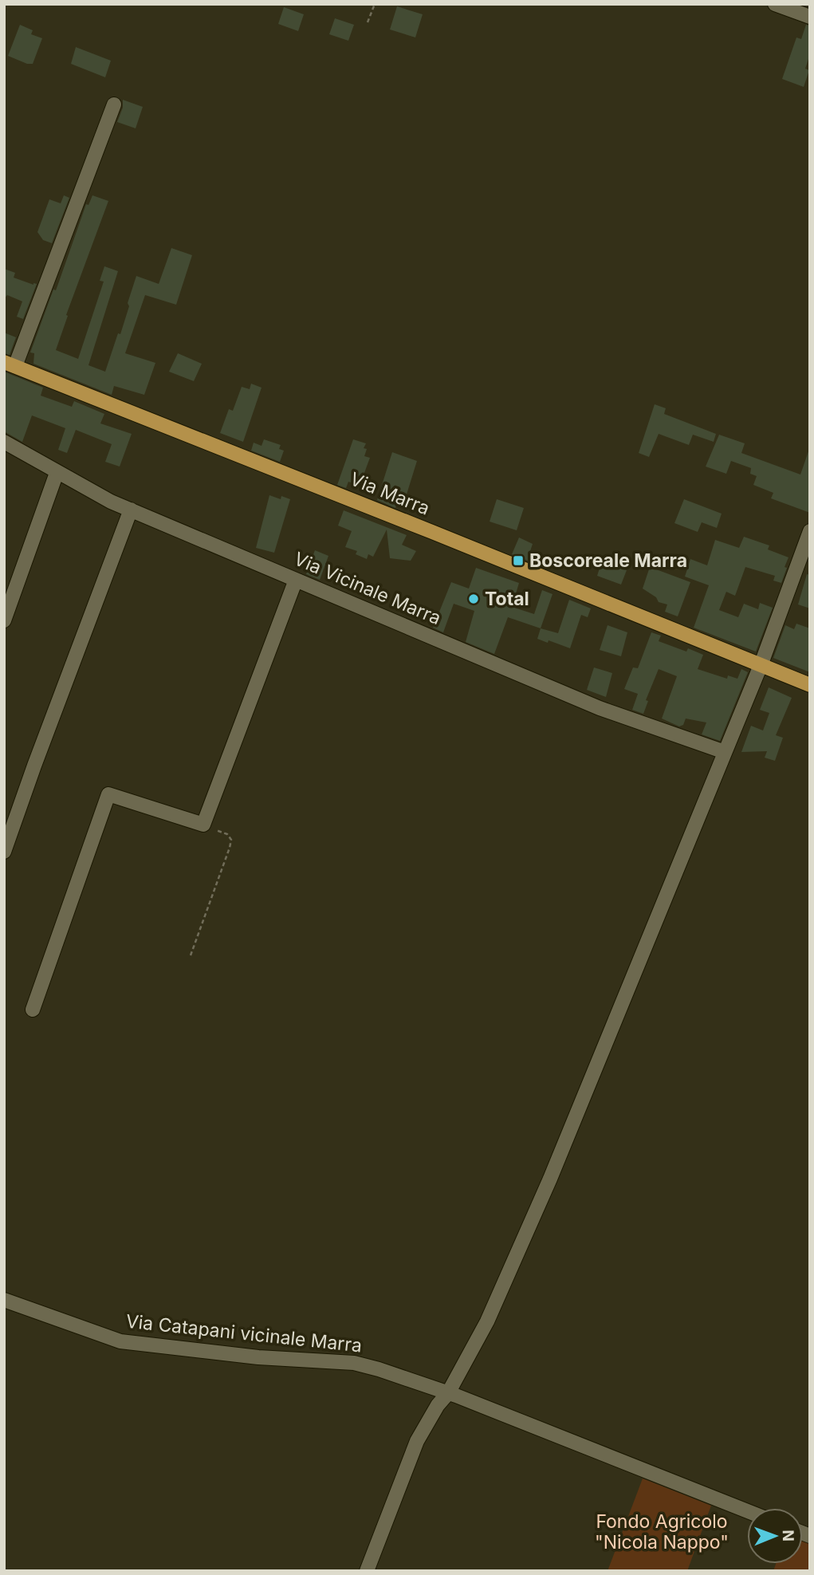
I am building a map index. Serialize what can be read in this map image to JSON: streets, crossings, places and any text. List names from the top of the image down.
{
  "streets": {
    "main road": ["Via Marra"],
    "street": ["Via Vicinale Marra", "Via Catapani vicinale Marra"]
  },
  "parks": ["Fondo Agricolo \"Nicola Nappo\""],
  "places": {
    "transit": ["Boscoreale Marra"],
    "other": ["Total"]
  },
  "north": "right"
}
